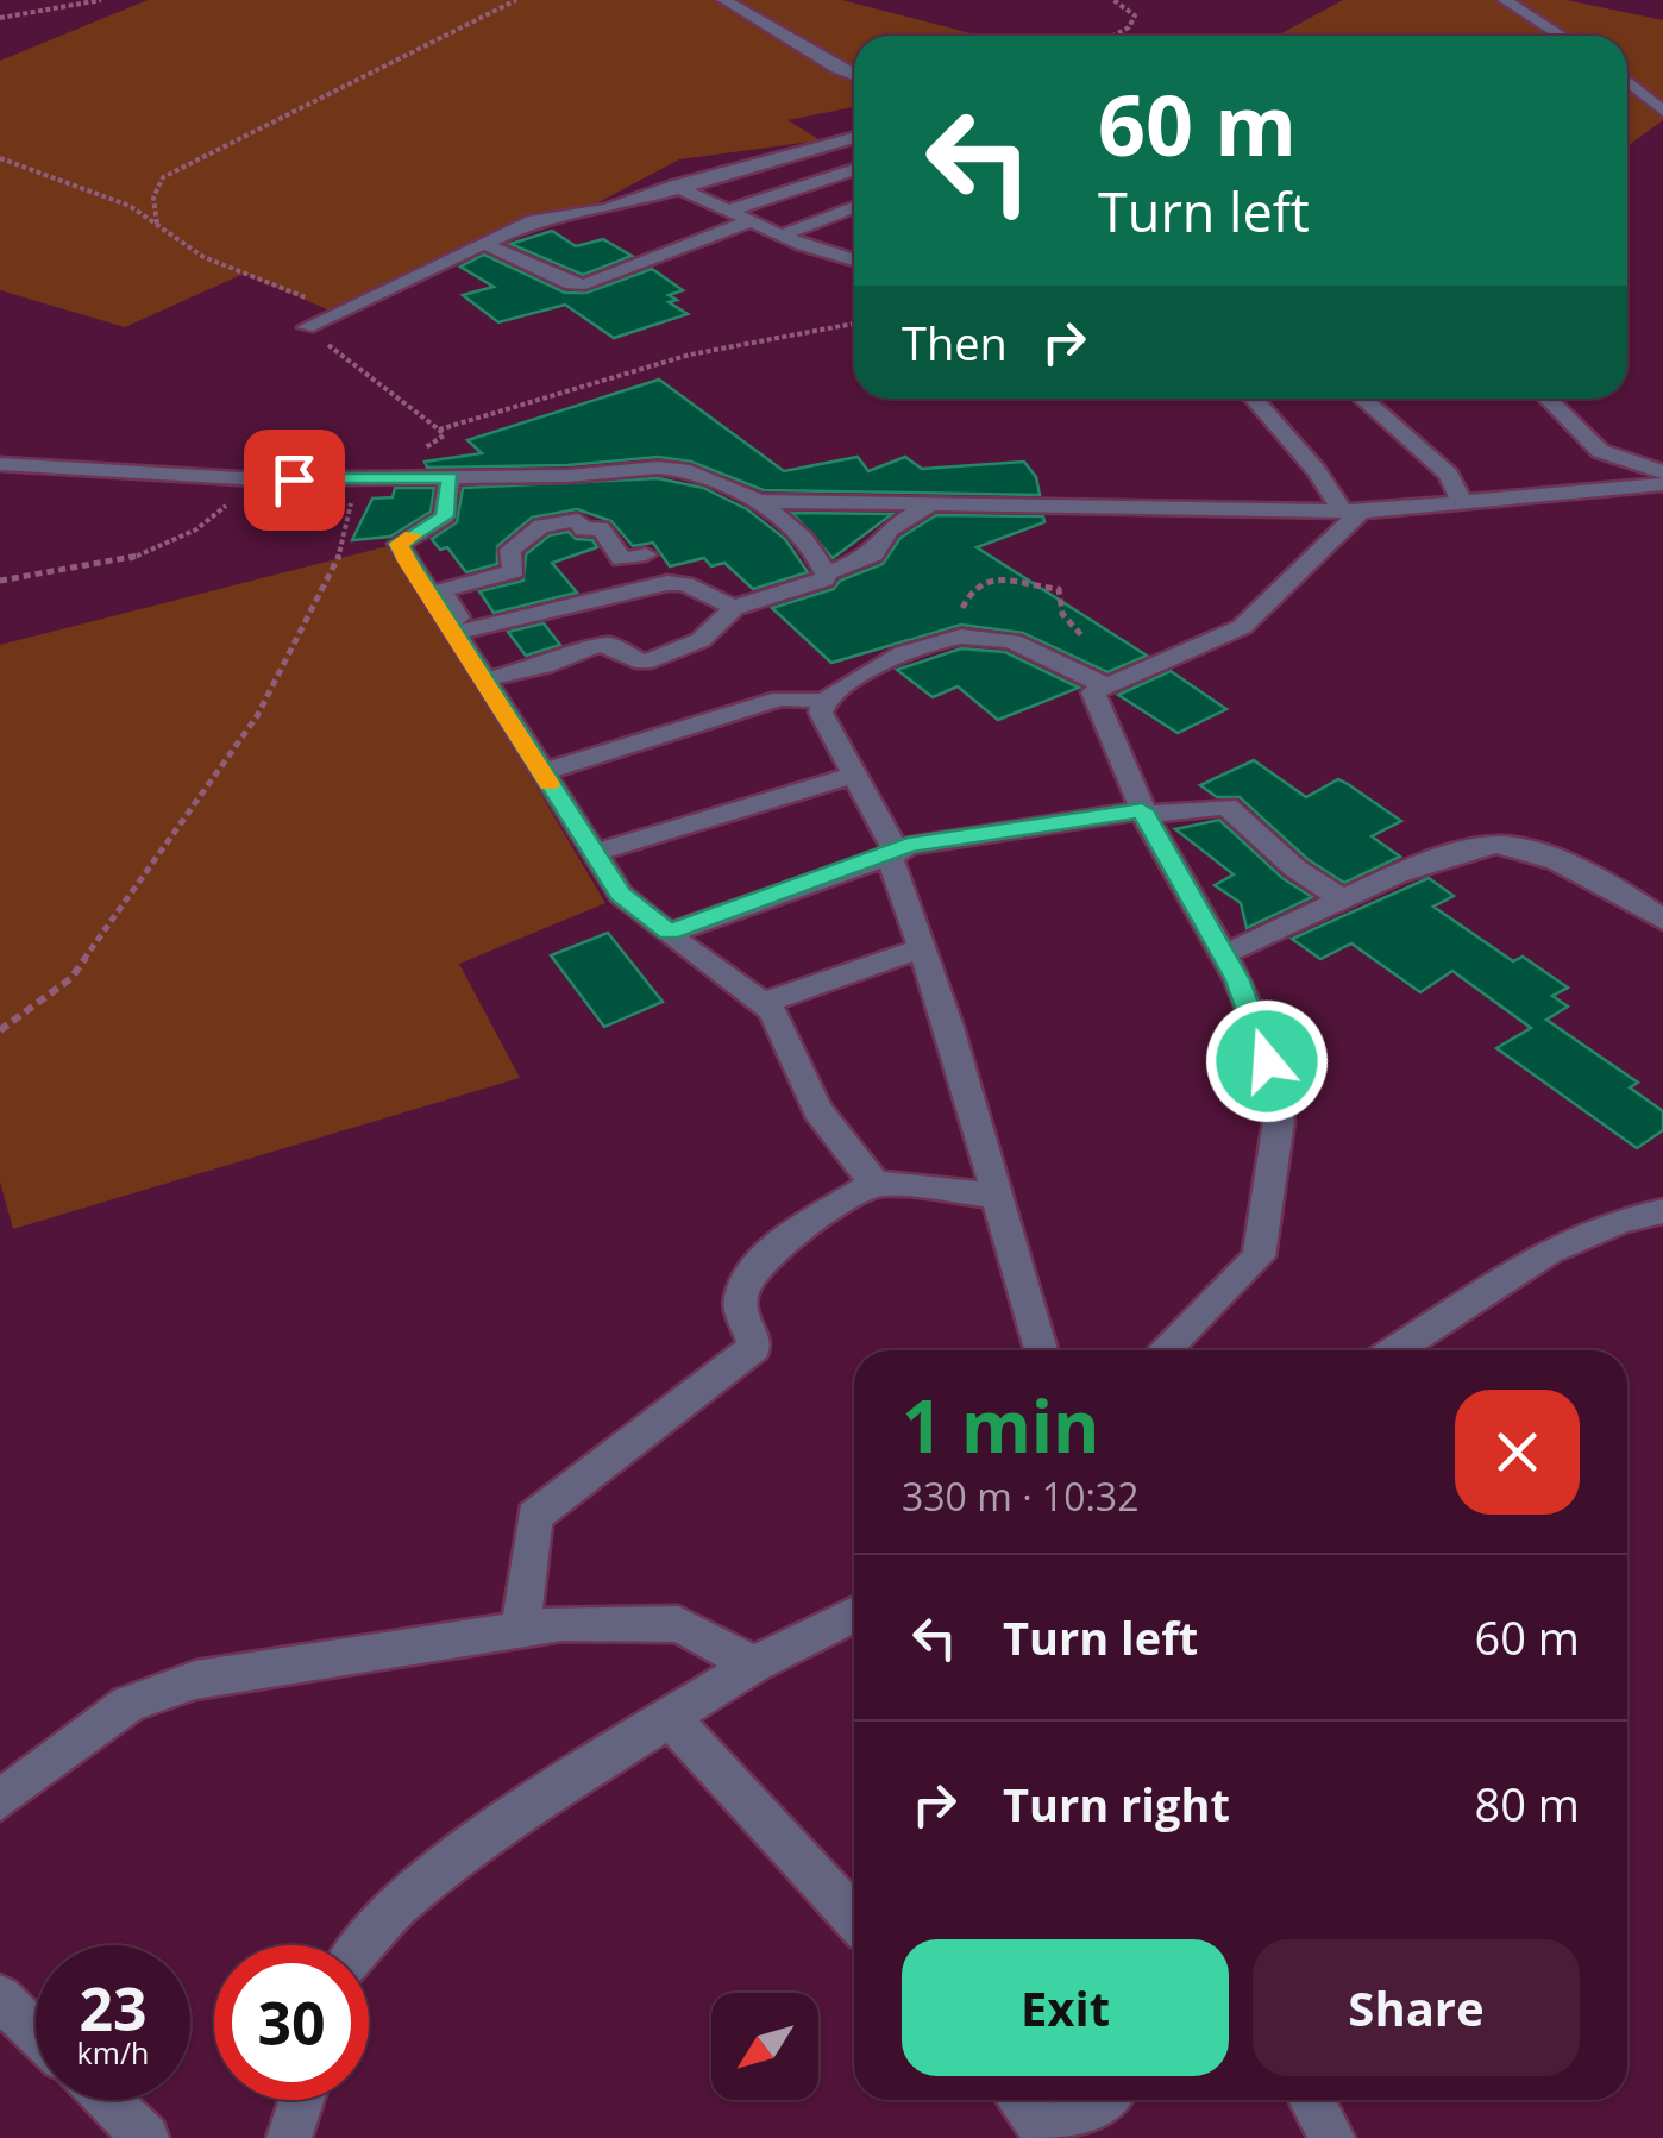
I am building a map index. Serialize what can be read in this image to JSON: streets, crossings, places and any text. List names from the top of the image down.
{
  "north": "bottom left",
  "page": {
    "turn": ["60 m", "Turn left"],
    "then": "Then",
    "heading": ["1 min", "330 m · 10:32"],
    "list": [
      {
        "name": "Turn left",
        "value": "60 m"
      },
      {
        "name": "Turn right",
        "value": "80 m"
      }
    ],
    "buttons": ["Exit", "Share"],
    "speed": "23 km/h",
    "limit": "30"
  }
}
